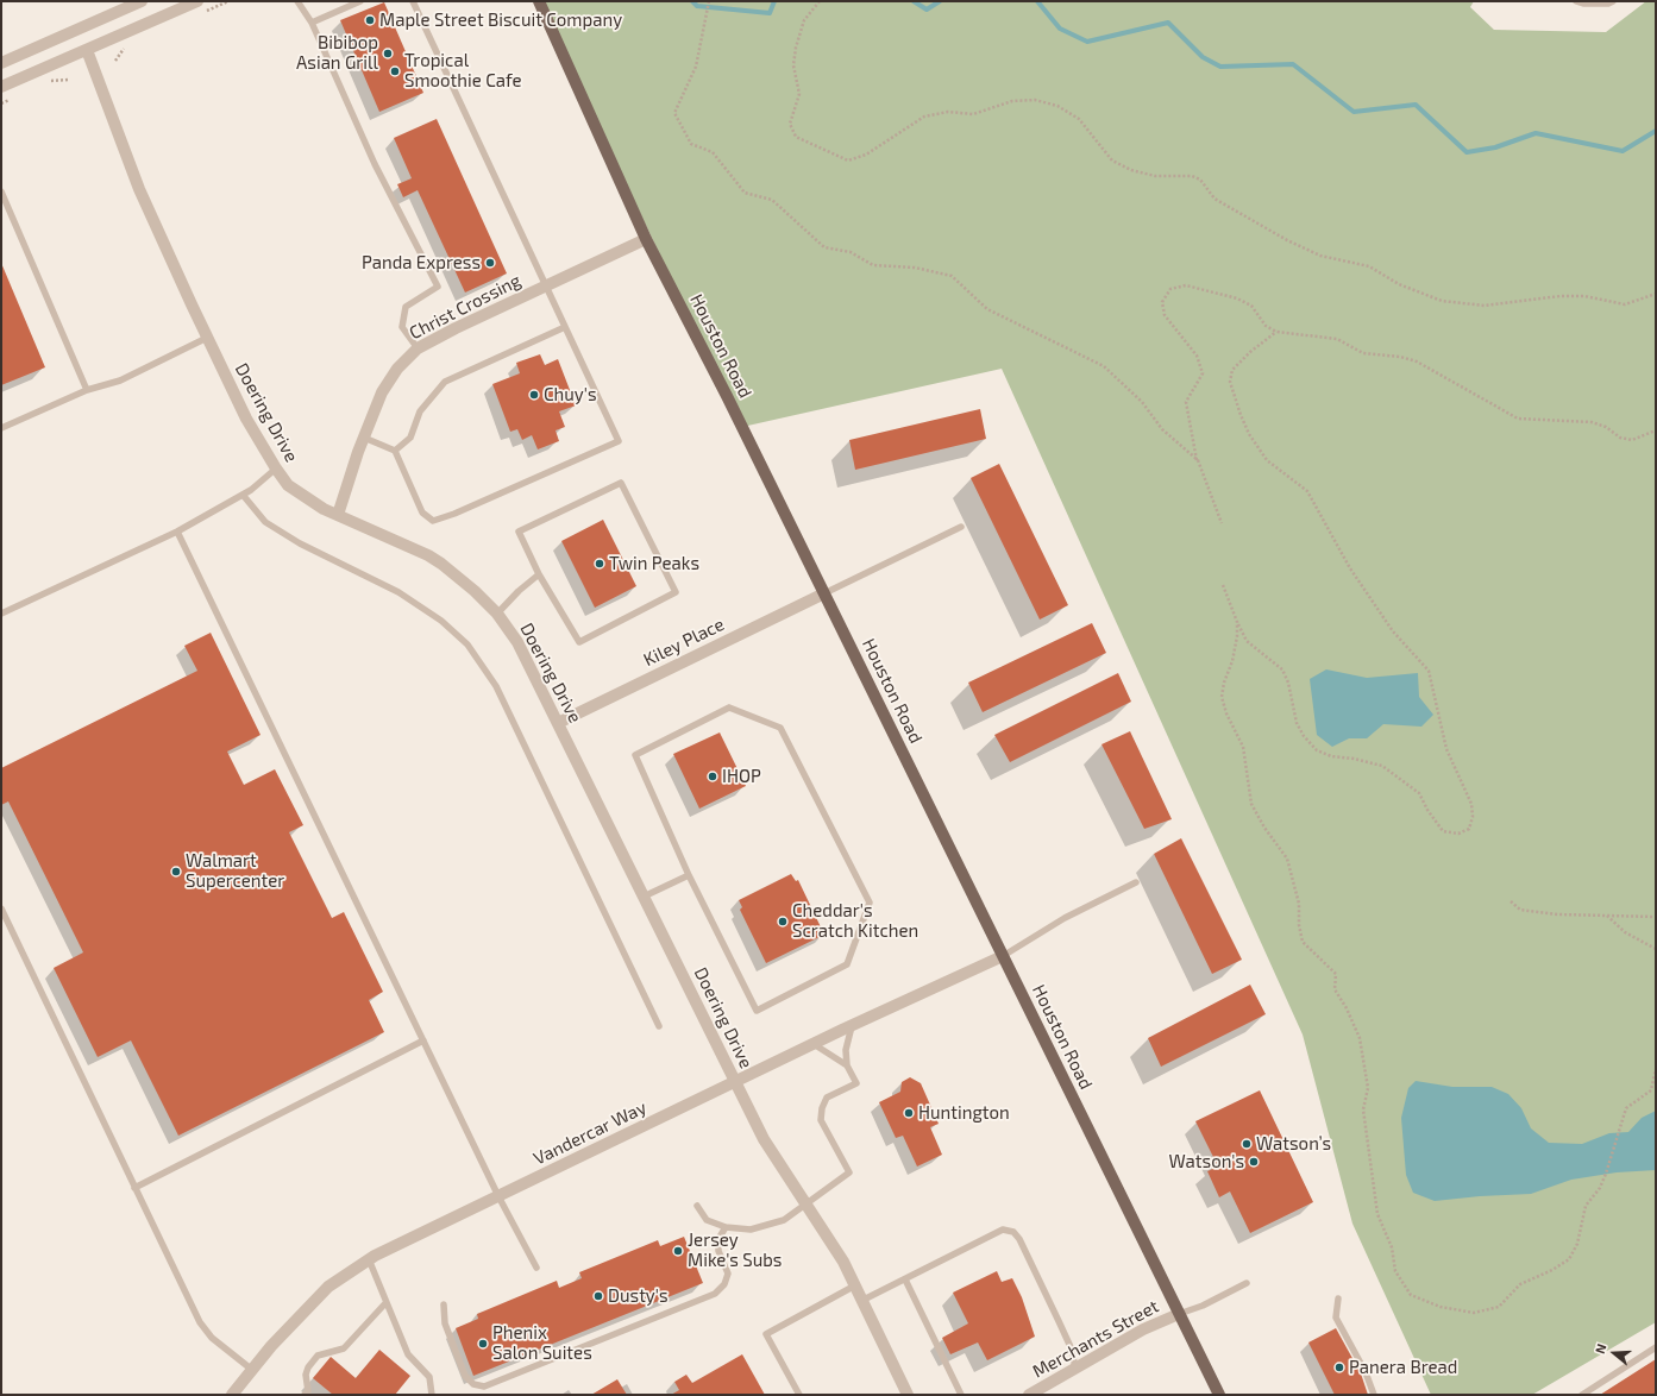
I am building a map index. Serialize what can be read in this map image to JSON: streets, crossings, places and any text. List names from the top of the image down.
{
  "streets": {
    "main road": ["Houston Road"],
    "street": [
      "Christ Crossing",
      "Doering Drive",
      "Kiley Place",
      "Vandercar Way",
      "Merchants Street"
    ]
  },
  "crossings": [
    ["Christ Crossing", "Houston Road"],
    ["Christ Crossing", "Doering Drive"],
    ["Houston Road", "Kiley Place"],
    ["Houston Road", "Vandercar Way"],
    ["Houston Road", "Merchants Street"],
    ["Doering Drive", "Kiley Place"],
    ["Doering Drive", "Vandercar Way"]
  ],
  "places": [
    "Maple Street Biscuit Company",
    "Bibibop Asian Grill",
    "Tropical Smoothie Cafe",
    "Panda Express",
    "Chuy's",
    "Twin Peaks",
    "IHOP",
    "Walmart Supercenter",
    "Cheddar's Scratch Kitchen",
    "Huntington",
    "Watson’s",
    "Watson's",
    "Jersey Mike's Subs",
    "Dusty's",
    "Phenix Salon Suites",
    "Panera Bread"
  ],
  "north": "left"
}
